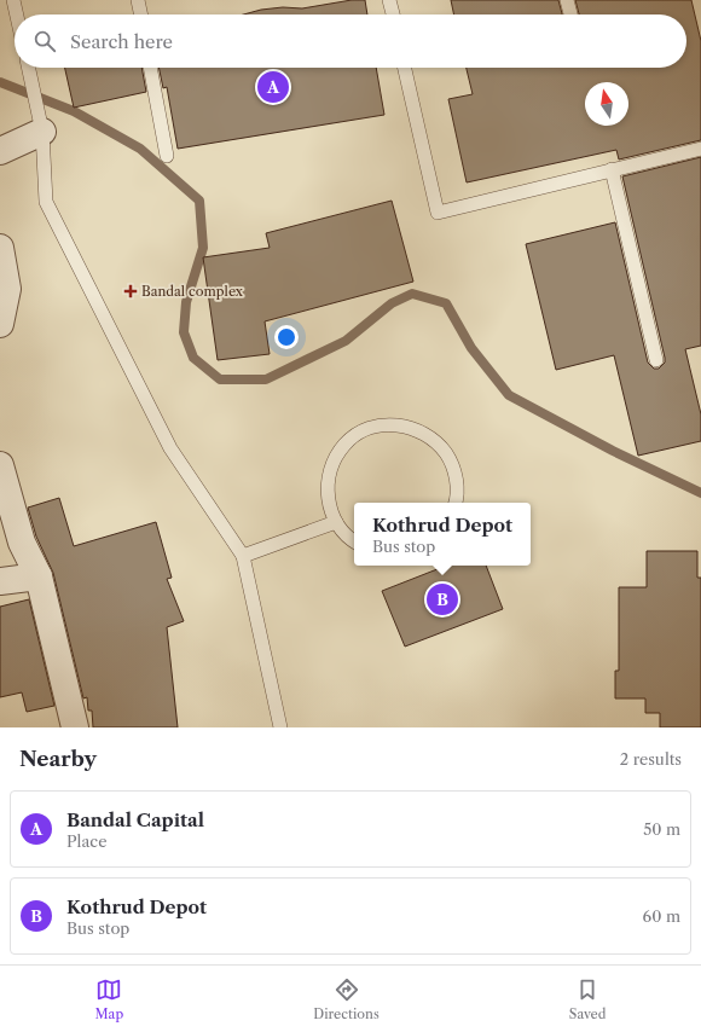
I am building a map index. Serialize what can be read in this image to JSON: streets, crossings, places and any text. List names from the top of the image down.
{
  "places": {
    "health": ["Bandal complex"]
  },
  "north": "top",
  "page": {
    "search": "Search here",
    "pins": ["A", "B"],
    "popup": ["Kothrud Depot", "Bus stop"],
    "heading": ["Nearby", "2 results"],
    "list": [
      {
        "mark": "A",
        "name": "Bandal Capital",
        "note": "Place",
        "value": "50 m"
      },
      {
        "mark": "B",
        "name": "Kothrud Depot",
        "note": "Bus stop",
        "value": "60 m"
      }
    ],
    "nav": ["Map", "Directions", "Saved"]
  }
}
